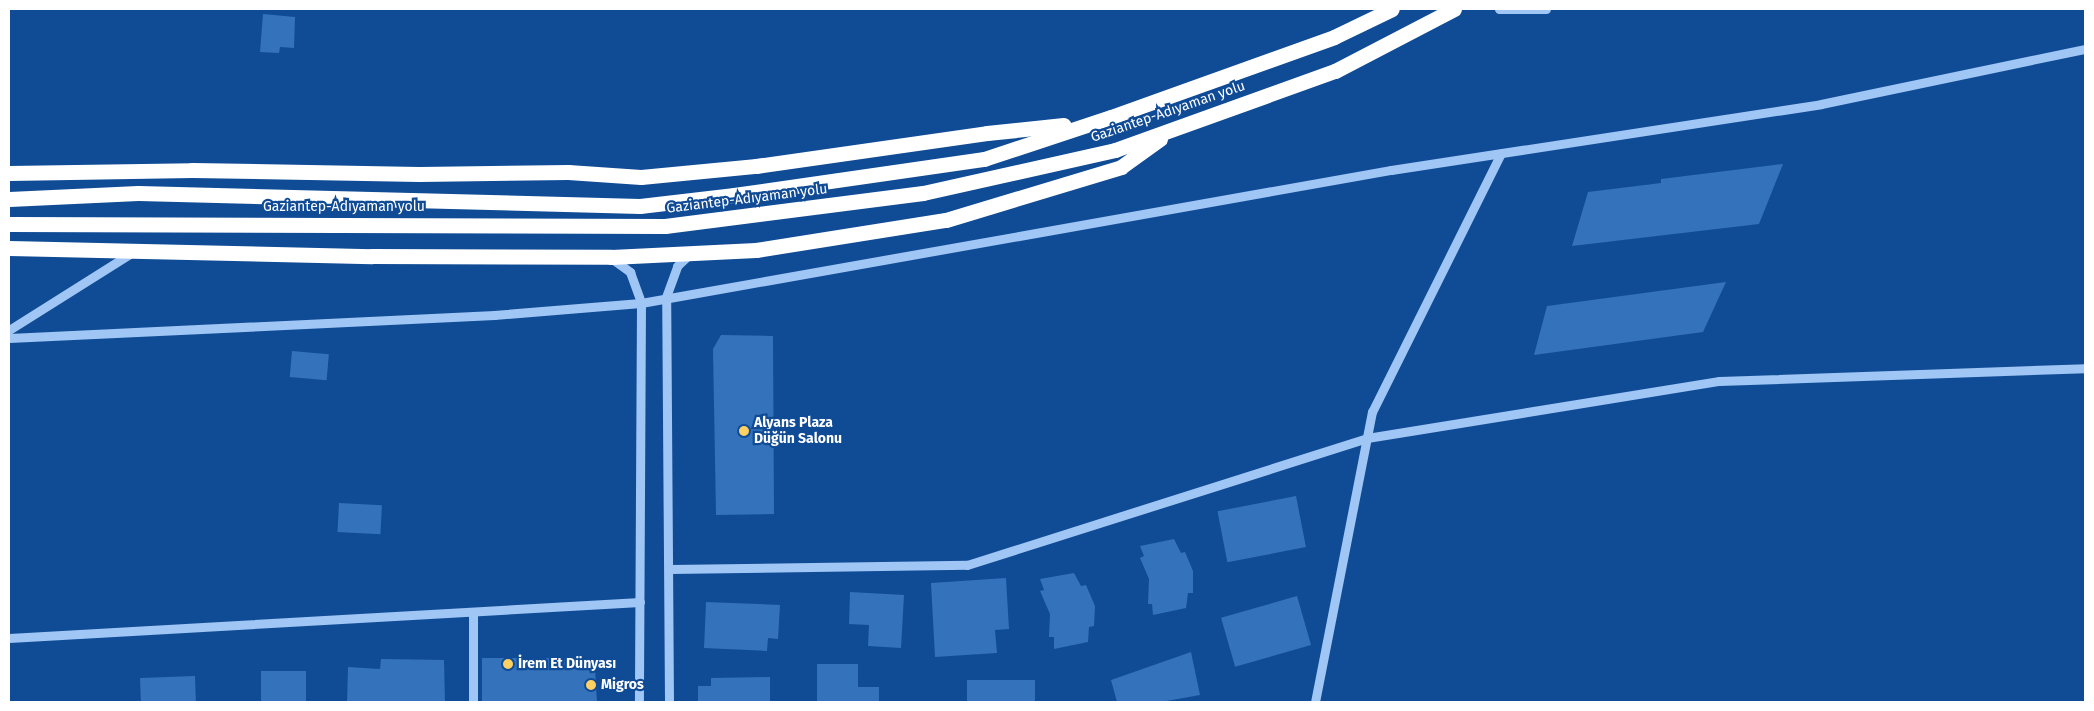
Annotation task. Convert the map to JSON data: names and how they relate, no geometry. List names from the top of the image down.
{
  "streets": {
    "highway": ["Gaziantep-Adıyaman yolu"]
  },
  "places": ["Alyans Plaza Düğün Salonu", "İrem Et Dünyası", "Migros"]
}
